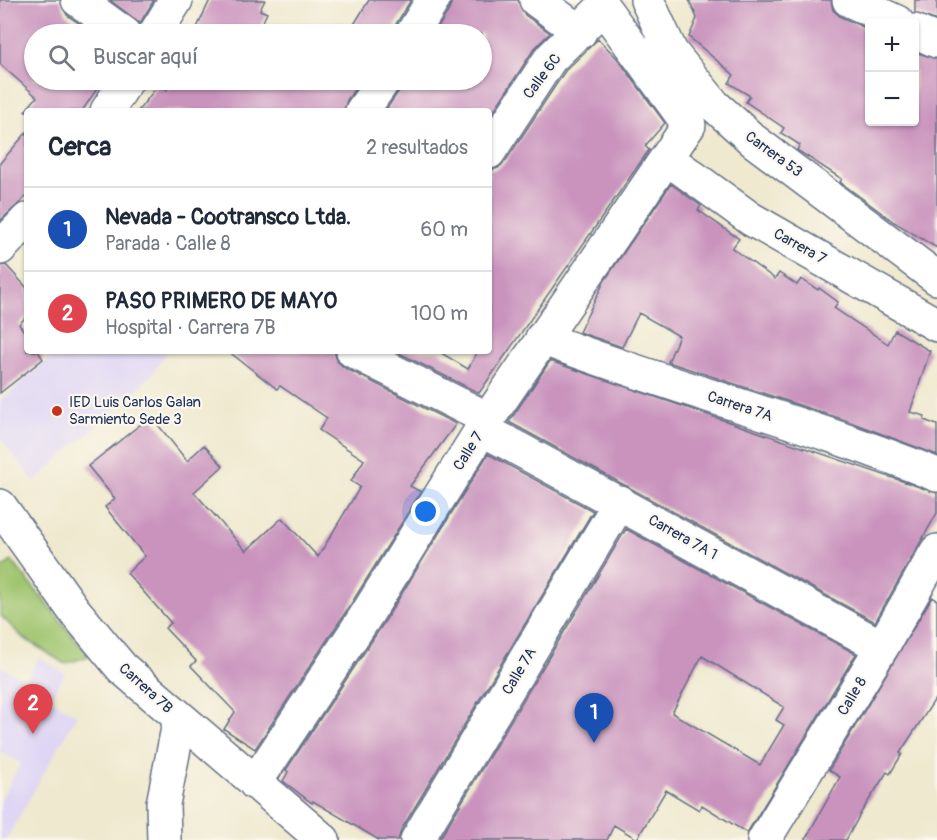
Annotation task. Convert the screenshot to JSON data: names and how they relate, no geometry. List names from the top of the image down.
{
  "streets": {
    "street": [
      "Calle 6C",
      "Carrera 53",
      "Carrera 7",
      "Carrera 7A",
      "Calle 7",
      "Carrera 7A 1",
      "Calle 7A",
      "Carrera 7B",
      "Calle 8"
    ]
  },
  "crossings": [
    ["Calle 6C", "Calle 7"],
    ["Carrera 7", "Calle 7"],
    ["Carrera 7A", "Calle 7"],
    ["Calle 7", "Carrera 7A 1"],
    ["Calle 7", "Carrera 7B"],
    ["Carrera 7A 1", "Calle 7A"],
    ["Carrera 7A 1", "Calle 8"]
  ],
  "places": ["IED Luis Carlos Galan Sarmiento Sede 3"],
  "page": {
    "map_buttons": ["+", "−"],
    "search": "Buscar aquí",
    "heading": ["Cerca", "2 resultados"],
    "list": [
      {
        "mark": "1",
        "name": "Nevada - Cootransco Ltda.",
        "note": "Parada · Calle 8",
        "value": "60 m"
      },
      {
        "mark": "2",
        "name": "PASO PRIMERO DE MAYO",
        "note": "Hospital · Carrera 7B",
        "value": "100 m"
      }
    ],
    "pins": ["2", "1"]
  }
}
